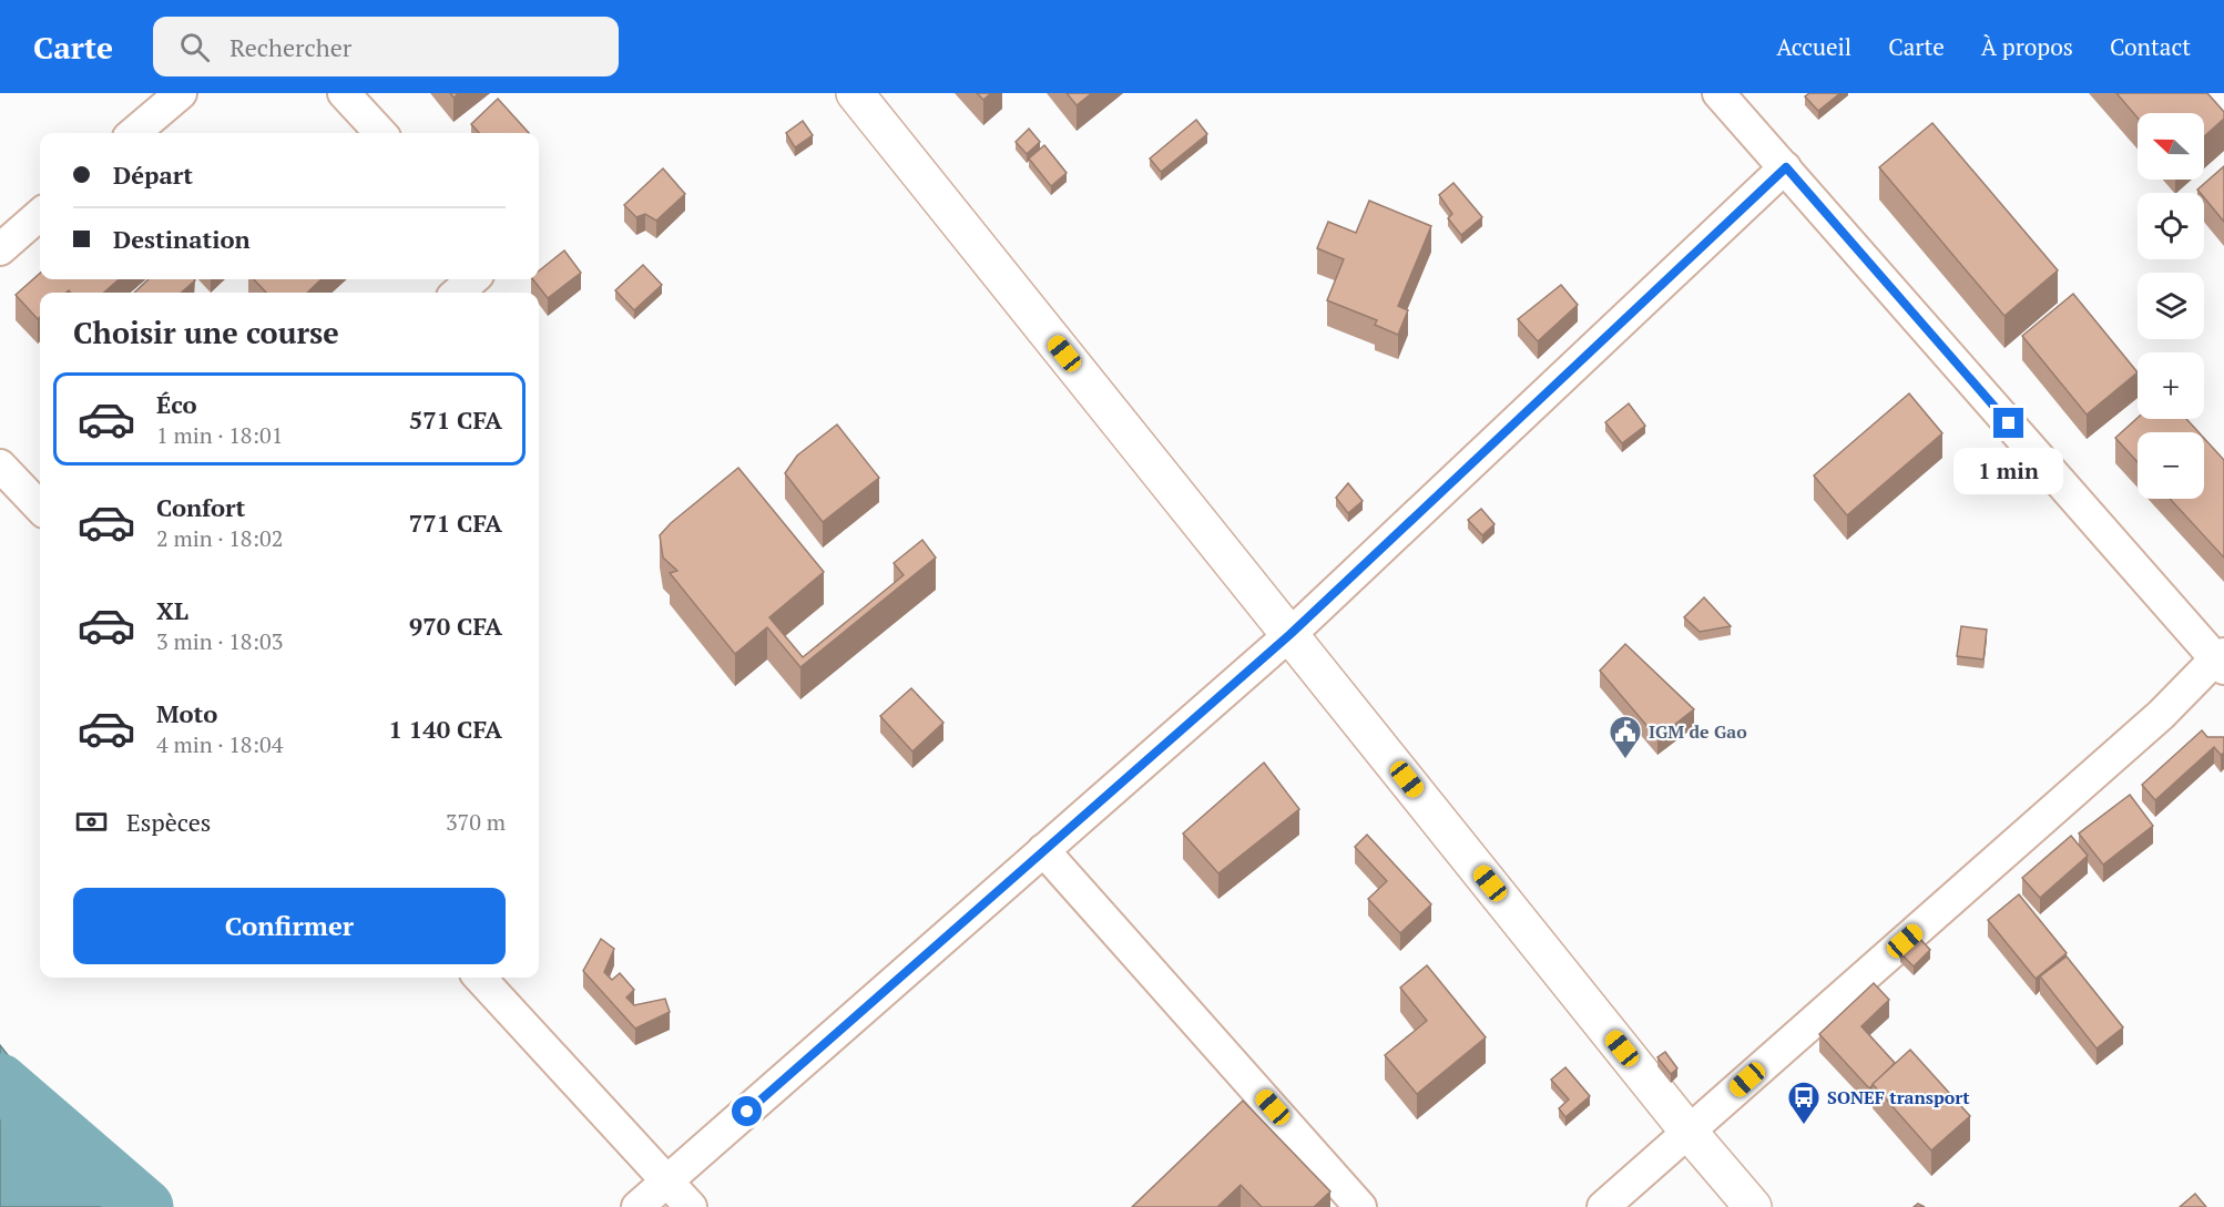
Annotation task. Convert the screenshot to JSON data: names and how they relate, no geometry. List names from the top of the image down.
{
  "places": {
    "public building": ["IGM de Gao"],
    "bus stop": ["SONEF transport"]
  },
  "north": "left",
  "page": {
    "header": "Carte",
    "search": "Rechercher",
    "nav": [
      "Accueil",
      "Carte",
      "À propos",
      "Contact"
    ],
    "map_buttons": ["+", "−"],
    "banner": ["Départ", "Destination"],
    "heading": "Choisir une course",
    "list": [
      {
        "name": "Éco",
        "note": "1 min · 18:01",
        "value": "571 CFA"
      },
      {
        "name": "Confort",
        "note": "2 min · 18:02",
        "value": "771 CFA"
      },
      {
        "name": "XL",
        "note": "3 min · 18:03",
        "value": "970 CFA"
      },
      {
        "name": "Moto",
        "note": "4 min · 18:04",
        "value": "1 140 CFA"
      }
    ],
    "bubble": "1 min",
    "pay": ["Espèces", "370 m"],
    "buttons": "Confirmer"
  }
}
